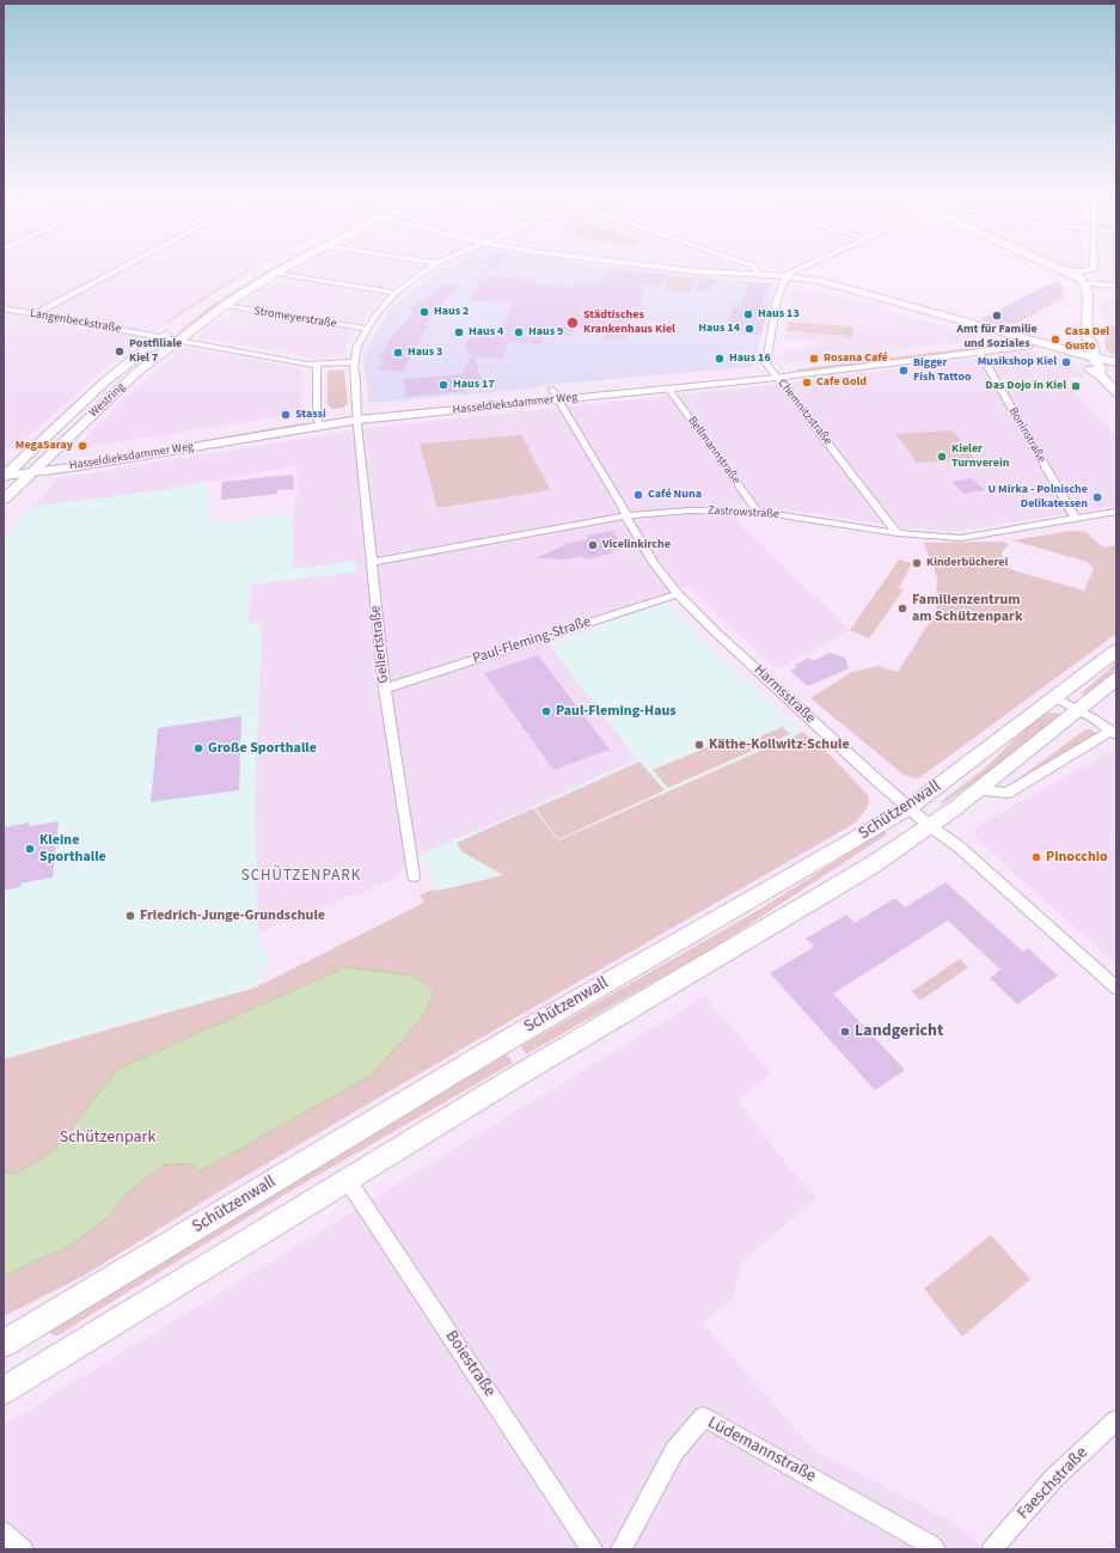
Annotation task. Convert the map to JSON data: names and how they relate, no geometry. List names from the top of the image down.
{
  "streets": {
    "main road": ["Westring", "Schützenwall"],
    "street": [
      "Stromeyerstraße",
      "Langenbeckstraße",
      "Hasseldieksdammer Weg",
      "Chemnitzstraße",
      "Boninstraße",
      "Bellmannstraße",
      "Zastrowstraße",
      "Paul-Fleming-Straße",
      "Gellertstraße",
      "Harmsstraße",
      "Boiestraße",
      "Lüdemannstraße",
      "Faeschstraße"
    ]
  },
  "crossings": [
    ["Stromeyerstraße", "Westring"],
    ["Langenbeckstraße", "Westring"],
    ["Langenbeckstraße", "Gellertstraße"],
    ["Westring", "Hasseldieksdammer Weg"],
    ["Hasseldieksdammer Weg", "Chemnitzstraße"],
    ["Hasseldieksdammer Weg", "Boninstraße"],
    ["Hasseldieksdammer Weg", "Bellmannstraße"],
    ["Hasseldieksdammer Weg", "Gellertstraße"],
    ["Hasseldieksdammer Weg", "Harmsstraße"],
    ["Chemnitzstraße", "Zastrowstraße"],
    ["Boninstraße", "Zastrowstraße"],
    ["Bellmannstraße", "Zastrowstraße"],
    ["Zastrowstraße", "Gellertstraße"],
    ["Zastrowstraße", "Harmsstraße"],
    ["Paul-Fleming-Straße", "Gellertstraße"],
    ["Paul-Fleming-Straße", "Harmsstraße"],
    ["Harmsstraße", "Schützenwall"],
    ["Schützenwall", "Boiestraße"]
  ],
  "districts": ["SCHÜTZENPARK"],
  "parks": ["Schützenpark"],
  "places": [
    "Haus 2",
    "Haus 13",
    "Amt für Familie und Soziales",
    "Städtisches Krankenhaus Kiel",
    "Haus 14",
    "Haus 4",
    "Haus 9",
    "Casa Del Gusto",
    "Postfiliale Kiel 7",
    "Haus 3",
    "Haus 16",
    "Rosana Café",
    "Musikshop Kiel",
    "Bigger Fish Tattoo",
    "Cafe Gold",
    "Haus 17",
    "Das Dojo in Kiel",
    "Stassi",
    "MegaSaray",
    "Kieler Turnverein",
    "Café Nuna",
    "U Mirka - Polnische Delikatessen",
    "Vicelinkirche",
    "Kinderbücherei",
    "Familienzentrum am Schützenpark",
    "Paul-Fleming-Haus",
    "Käthe-Kollwitz-Schule",
    "Große Sporthalle",
    "Kleine Sporthalle",
    "Pinocchio",
    "Friedrich-Junge-Grundschule",
    "Landgericht"
  ]
}
